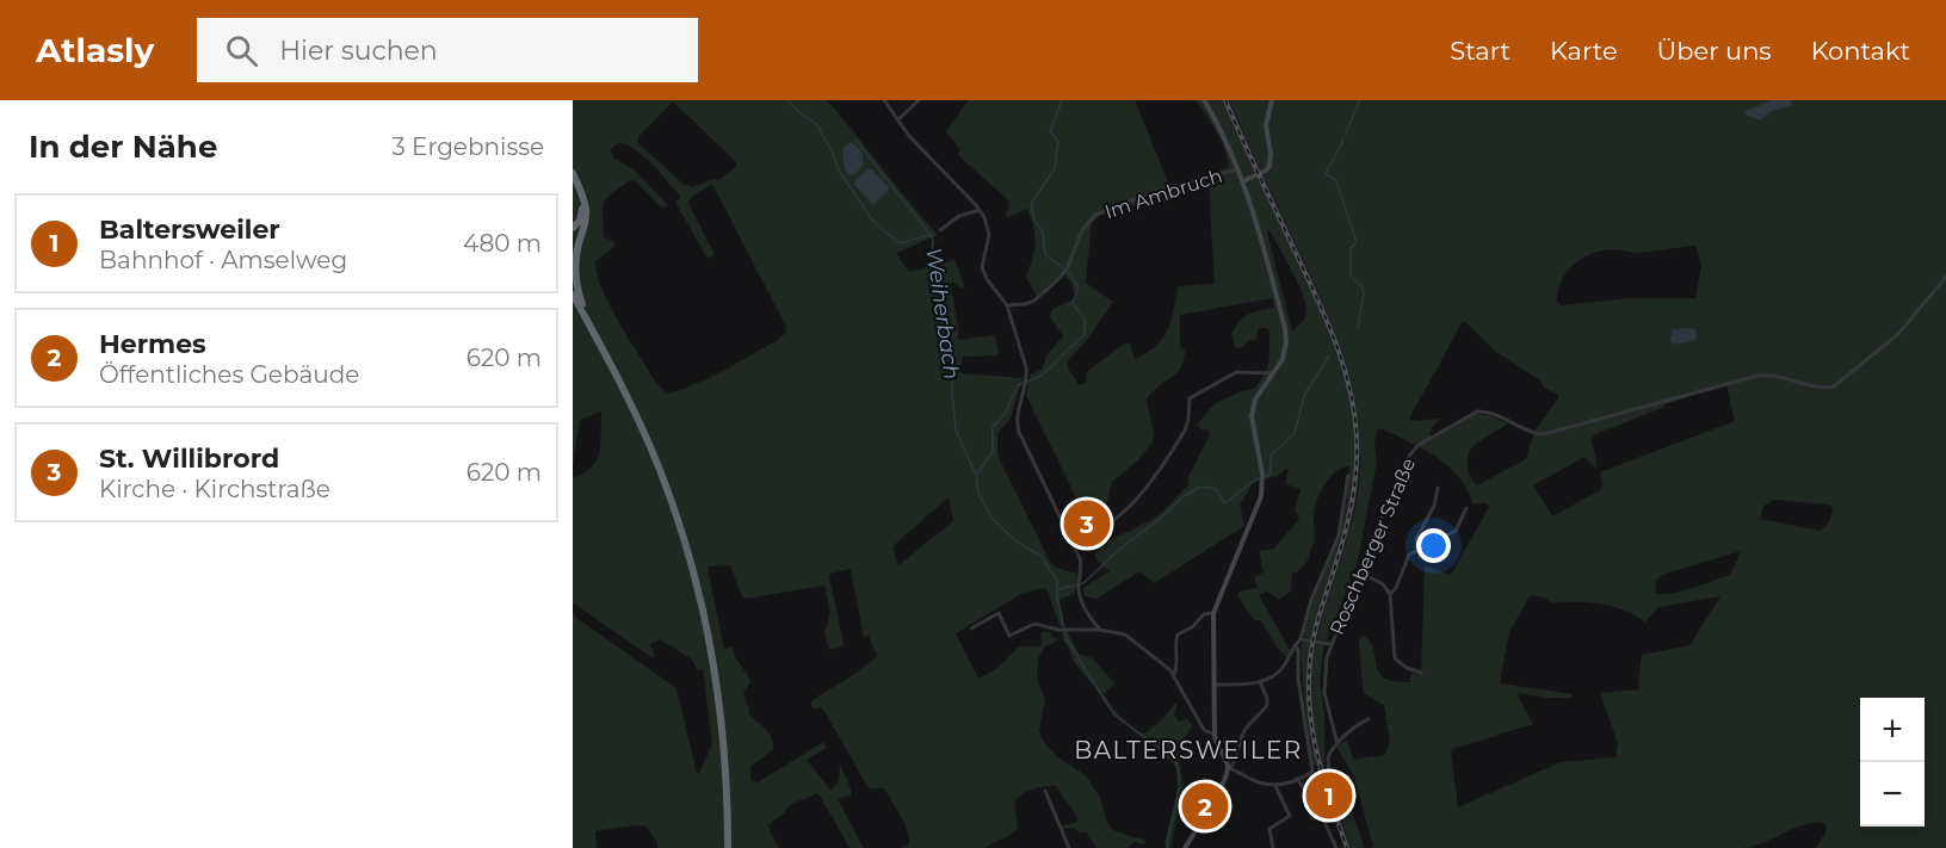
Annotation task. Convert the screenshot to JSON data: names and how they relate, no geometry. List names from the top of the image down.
{
  "streets": {
    "street": ["Im Ambruch", "Roschberger Straße"]
  },
  "districts": ["BALTERSWEILER"],
  "water": ["Weiherbach"],
  "page": {
    "header": "Atlasly",
    "search": "Hier suchen",
    "nav": [
      "Start",
      "Karte",
      "Über uns",
      "Kontakt"
    ],
    "heading": ["In der Nähe", "3 Ergebnisse"],
    "list": [
      {
        "mark": "1",
        "name": "Baltersweiler",
        "note": "Bahnhof · Amselweg",
        "value": "480 m"
      },
      {
        "mark": "2",
        "name": "Hermes",
        "note": "Öffentliches Gebäude",
        "value": "620 m"
      },
      {
        "mark": "3",
        "name": "St. Willibrord",
        "note": "Kirche · Kirchstraße",
        "value": "620 m"
      }
    ],
    "pins": ["3", "1", "2"],
    "map_buttons": ["+", "−"]
  }
}
